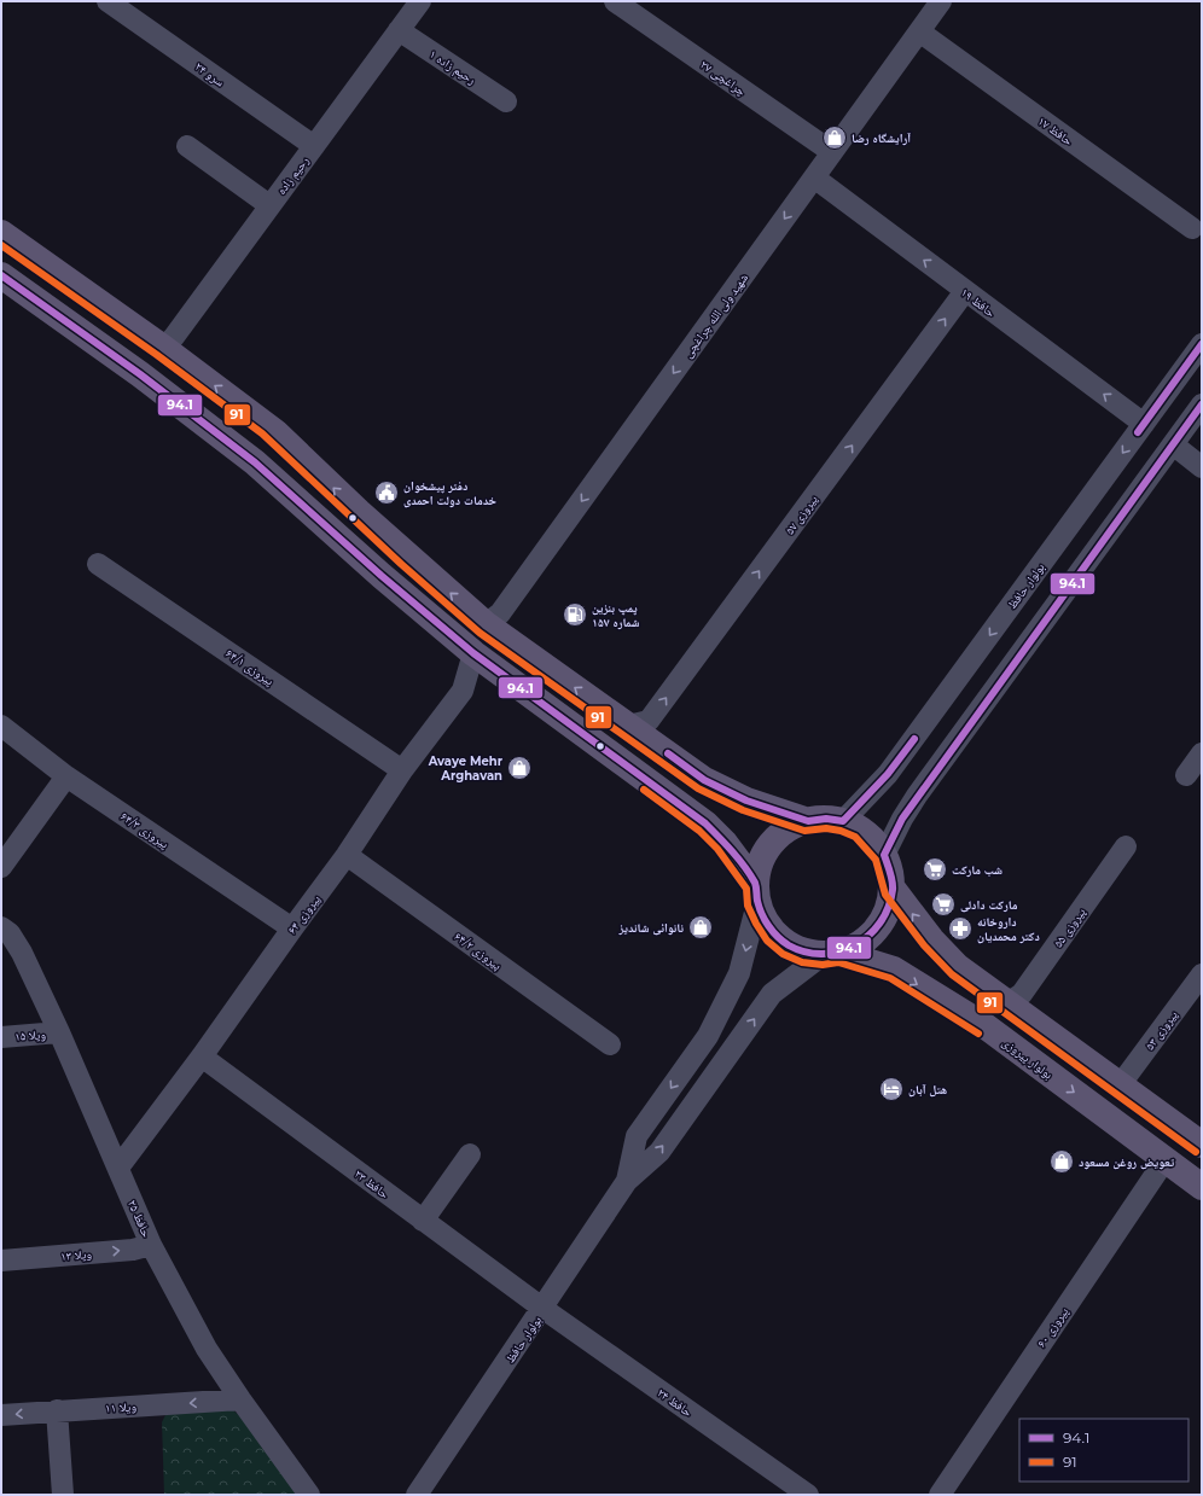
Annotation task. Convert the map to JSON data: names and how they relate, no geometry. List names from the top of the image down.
{
  "streets": {
    "main road": ["بولوار پیروزی"],
    "street": [
      "رحیم زاده ۱",
      "سرو ۲۴",
      "چراغچی ۲۷",
      "حافظ ۱۷",
      "رحیم زاده",
      "حافظ ۱۹",
      "شهید ولی الله چراغچی",
      "پیروزی ۵۷",
      "بولوار حافظ",
      "پیروزی ۶۴/۱",
      "پیروزی ۶۴/۳",
      "پیروزی ۶۴",
      "پیروزی ۵۵",
      "پیروزی ۶۴/۲",
      "پیروزی ۵۳",
      "ویلا ۱۵",
      "حافظ ۲۳",
      "حافظ ۲۵",
      "ویلا ۱۳",
      "پیروزی ۶۰",
      "حافظ ۲۴",
      "ویلا ۱۱"
    ]
  },
  "crossings": [
    ["رحیم زاده ۱", "رحیم زاده"],
    ["سرو ۲۴", "رحیم زاده"],
    ["چراغچی ۲۷", "شهید ولی الله چراغچی"],
    ["حافظ ۱۷", "شهید ولی الله چراغچی"],
    ["حافظ ۱۹", "شهید ولی الله چراغچی"],
    ["حافظ ۱۹", "پیروزی ۵۷"],
    ["حافظ ۱۹", "بولوار حافظ"],
    ["بولوار حافظ", "بولوار پیروزی"],
    ["بولوار حافظ", "حافظ ۲۳"],
    ["بولوار حافظ", "حافظ ۲۴"],
    ["پیروزی ۶۴/۱", "پیروزی ۶۴"],
    ["پیروزی ۶۴/۳", "پیروزی ۶۴"],
    ["پیروزی ۶۴", "پیروزی ۶۴/۲"],
    ["پیروزی ۶۴", "حافظ ۲۳"],
    ["پیروزی ۶۴", "حافظ ۲۵"],
    ["ویلا ۱۵", "حافظ ۲۵"],
    ["بولوار پیروزی", "پیروزی ۶۰"],
    ["حافظ ۲۳", "حافظ ۲۴"],
    ["حافظ ۲۵", "ویلا ۱۳"],
    ["حافظ ۲۵", "ویلا ۱۱"]
  ],
  "one_way": [
    "حافظ ۱۹",
    "شهید ولی الله چراغچی",
    "پیروزی ۵۷",
    "ویلا ۱۳",
    "ویلا ۱۱"
  ],
  "places": {
    "shop": [
      "آرایشگاه رضا",
      "Avaye Mehr Arghavan",
      "نانوائی شاندیز",
      "تعویض روغن مسعود"
    ],
    "public building": ["دفتر پیشخوان خدمات دولت احمدی"],
    "fuel station": ["پمپ بنزین شماره ۱۵۷"],
    "supermarket": ["شب مارکت", "مارکت دادلی"],
    "pharmacy": ["داروخانه دکتر محمدیان"],
    "hotel": ["هتل آبان"]
  },
  "lines": ["transit line 91", "transit line 94.1"],
  "legend": ["94.1", "91"]
}
